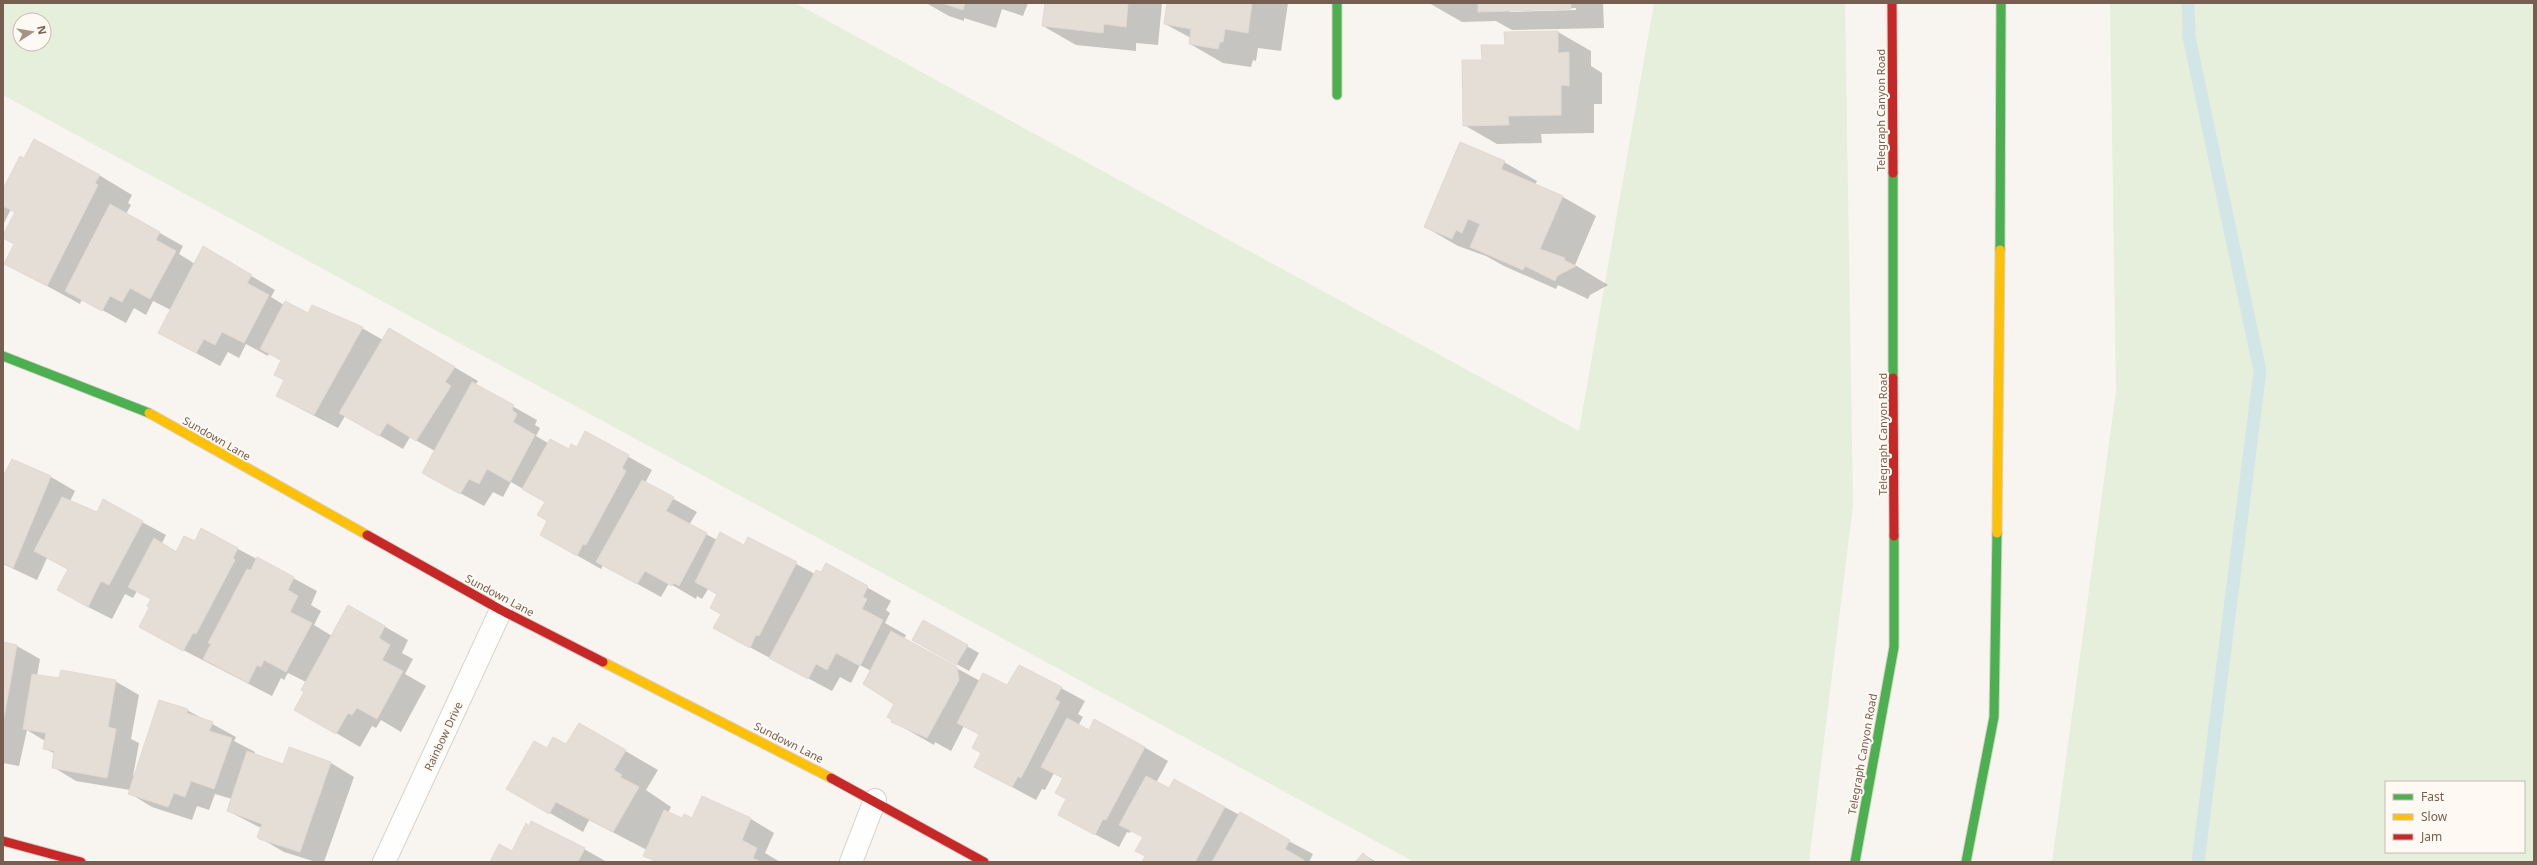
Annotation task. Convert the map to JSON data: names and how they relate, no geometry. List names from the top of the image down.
{
  "streets": {
    "main road": ["Telegraph Canyon Road", "Sundown Lane"],
    "street": ["Rainbow Drive"]
  },
  "crossings": [
    ["Sundown Lane", "Rainbow Drive"]
  ],
  "legend": ["Fast", "Slow", "Jam"],
  "north": "right"
}
